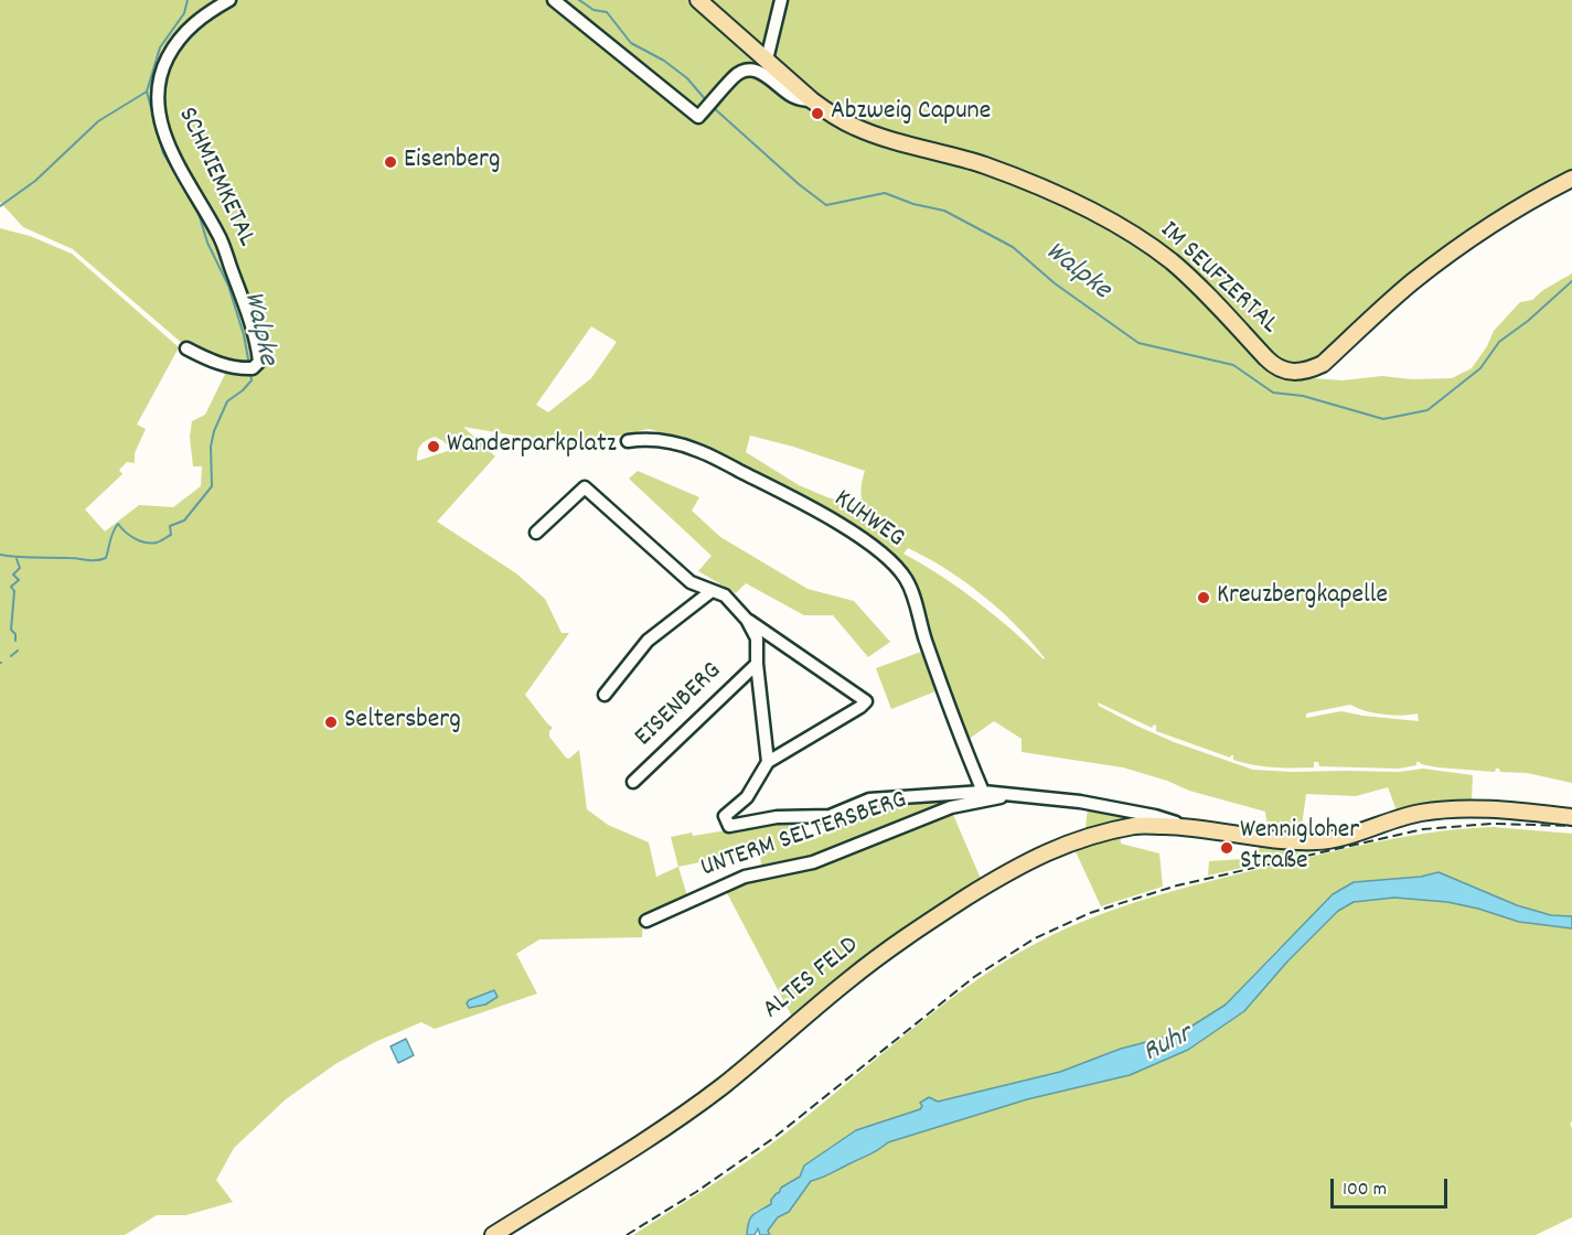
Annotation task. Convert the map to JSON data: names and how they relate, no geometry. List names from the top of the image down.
{
  "streets": {
    "main road": ["IM SEUFZERTAL", "ALTES FELD"],
    "street": [
      "SCHMIEMKETAL",
      "KUHWEG",
      "EISENBERG",
      "UNTERM SELTERSBERG"
    ]
  },
  "water": ["Walpke", "Ruhr"],
  "places": [
    "Abzweig Capune",
    "Eisenberg",
    "Wanderparkplatz",
    "Kreuzbergkapelle",
    "Seltersberg",
    "Wennigloher Straße"
  ],
  "scale_bar": "100 m"
}
